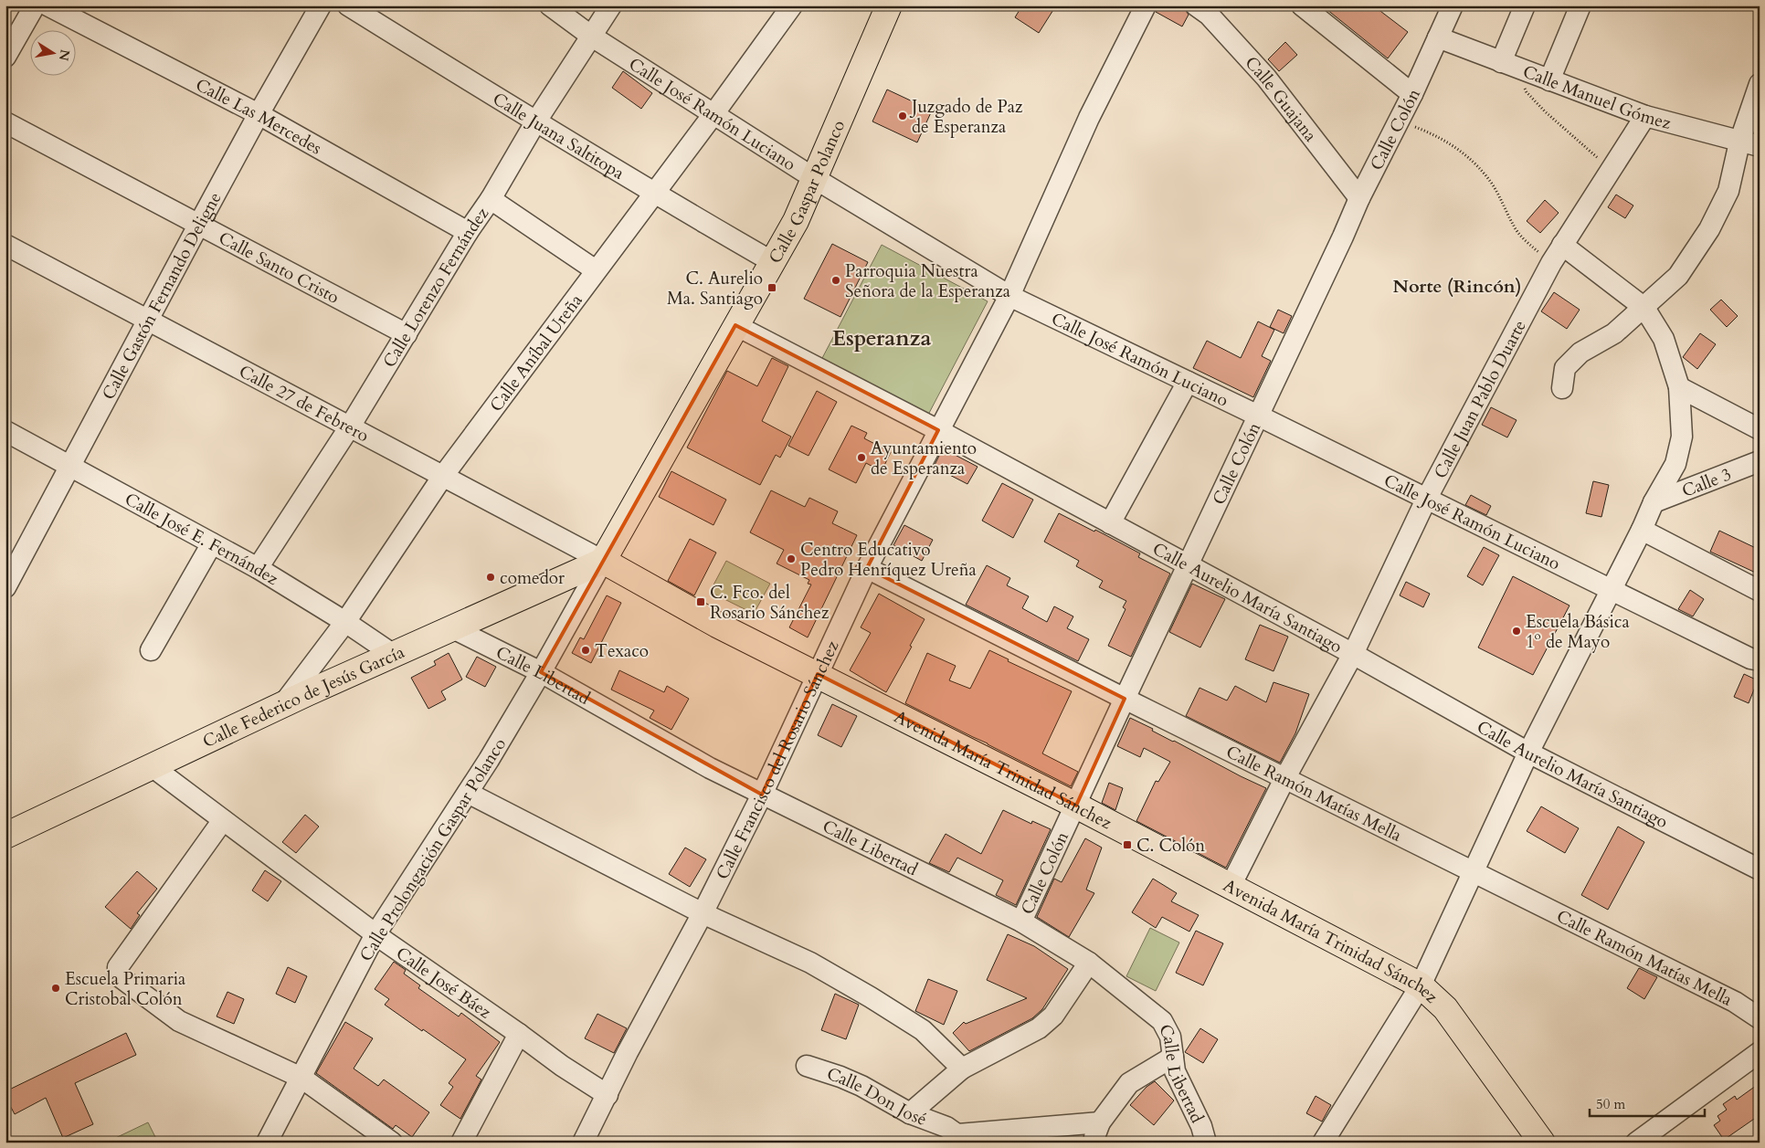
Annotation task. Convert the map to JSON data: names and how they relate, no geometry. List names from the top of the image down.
{
  "streets": {
    "main road": ["Calle Gaspar Polanco", "Calle Federico de Jesús García", "Avenida María Trinidad Sánchez"],
    "street": [
      "Calle Manuel Gómez",
      "Calle Guajana",
      "Calle José Ramón Luciano",
      "Calle Las Mercedes",
      "Calle Colón",
      "Calle Juana Saltitopa",
      "Calle Santo Cristo",
      "Calle Lorenzo Fernández",
      "Calle Gastón Fernando Deligne",
      "Calle Aníbal Ureña",
      "Calle Juan Pablo Duarte",
      "Calle 27 de Febrero",
      "Calle 3",
      "Calle José E. Fernández",
      "Calle Aurelio María Santiago",
      "Calle Libertad",
      "Calle Francisco del Rosario Sánchez",
      "Calle Ramón Matías Mella",
      "Calle Prolongación Gaspar Polanco",
      "Calle José Báez",
      "Calle Don José"
    ]
  },
  "crossings": [
    ["Calle Manuel Gómez", "Calle Colón"],
    ["Calle Manuel Gómez", "Calle Juan Pablo Duarte"],
    ["Calle Guajana", "Calle Colón"],
    ["Calle José Ramón Luciano", "Calle Colón"],
    ["Calle José Ramón Luciano", "Calle Gaspar Polanco"],
    ["Calle José Ramón Luciano", "Calle Lorenzo Fernández"],
    ["Calle José Ramón Luciano", "Calle Aníbal Ureña"],
    ["Calle José Ramón Luciano", "Calle Juan Pablo Duarte"],
    ["Calle José Ramón Luciano", "Calle Francisco del Rosario Sánchez"],
    ["Calle Las Mercedes", "Calle Lorenzo Fernández"],
    ["Calle Las Mercedes", "Calle Gastón Fernando Deligne"],
    ["Calle Colón", "Calle Aurelio María Santiago"],
    ["Calle Colón", "Calle Libertad"],
    ["Calle Colón", "Avenida María Trinidad Sánchez"],
    ["Calle Colón", "Calle Ramón Matías Mella"],
    ["Calle Juana Saltitopa", "Calle Gaspar Polanco"],
    ["Calle Juana Saltitopa", "Calle Lorenzo Fernández"],
    ["Calle Juana Saltitopa", "Calle Aníbal Ureña"],
    ["Calle Gaspar Polanco", "Calle 27 de Febrero"],
    ["Calle Gaspar Polanco", "Calle Aurelio María Santiago"],
    ["Calle Gaspar Polanco", "Calle Federico de Jesús García"],
    ["Calle Gaspar Polanco", "Avenida María Trinidad Sánchez"],
    ["Calle Gaspar Polanco", "Calle Prolongación Gaspar Polanco"],
    ["Calle Santo Cristo", "Calle Lorenzo Fernández"],
    ["Calle Santo Cristo", "Calle Gastón Fernando Deligne"],
    ["Calle Lorenzo Fernández", "Calle 27 de Febrero"],
    ["Calle Lorenzo Fernández", "Calle José E. Fernández"],
    ["Calle Gastón Fernando Deligne", "Calle 27 de Febrero"],
    ["Calle Gastón Fernando Deligne", "Calle José E. Fernández"],
    ["Calle Aníbal Ureña", "Calle 27 de Febrero"],
    ["Calle Aníbal Ureña", "Calle José E. Fernández"],
    ["Calle Aníbal Ureña", "Calle Federico de Jesús García"],
    ["Calle Juan Pablo Duarte", "Calle Aurelio María Santiago"],
    ["Calle Juan Pablo Duarte", "Avenida María Trinidad Sánchez"],
    ["Calle Juan Pablo Duarte", "Calle Ramón Matías Mella"],
    ["Calle 27 de Febrero", "Calle Federico de Jesús García"],
    ["Calle 27 de Febrero", "Avenida María Trinidad Sánchez"],
    ["Calle 27 de Febrero", "Calle Prolongación Gaspar Polanco"],
    ["Calle José E. Fernández", "Calle Federico de Jesús García"],
    ["Calle Aurelio María Santiago", "Calle Francisco del Rosario Sánchez"],
    ["Calle Libertad", "Calle Federico de Jesús García"],
    ["Calle Libertad", "Calle Francisco del Rosario Sánchez"],
    ["Calle Libertad", "Calle Prolongación Gaspar Polanco"],
    ["Calle Federico de Jesús García", "Avenida María Trinidad Sánchez"],
    ["Calle Federico de Jesús García", "Calle Prolongación Gaspar Polanco"],
    ["Calle Federico de Jesús García", "Calle José Báez"],
    ["Calle Francisco del Rosario Sánchez", "Avenida María Trinidad Sánchez"],
    ["Calle Francisco del Rosario Sánchez", "Calle Ramón Matías Mella"],
    ["Calle Francisco del Rosario Sánchez", "Calle José Báez"],
    ["Avenida María Trinidad Sánchez", "Calle Prolongación Gaspar Polanco"],
    ["Calle Prolongación Gaspar Polanco", "Calle José Báez"]
  ],
  "districts": ["Norte (Rincón)", "Esperanza"],
  "places": {
    "other": [
      "Juzgado de Paz de Esperanza",
      "Parroquia Nuestra Señora de la Esperanza",
      "Ayuntamiento de Esperanza",
      "Centro Educativo Pedro Henríquez Ureña",
      "comedor",
      "Escuela Básica 1º de Mayo",
      "Texaco",
      "Escuela Primaria Cristobal Colón"
    ],
    "transit": ["C. Aurelio Ma. Santiago", "C. Fco. del Rosario Sánchez", "C. Colón"]
  },
  "scale_bar": "50 m",
  "north": "right"
}
